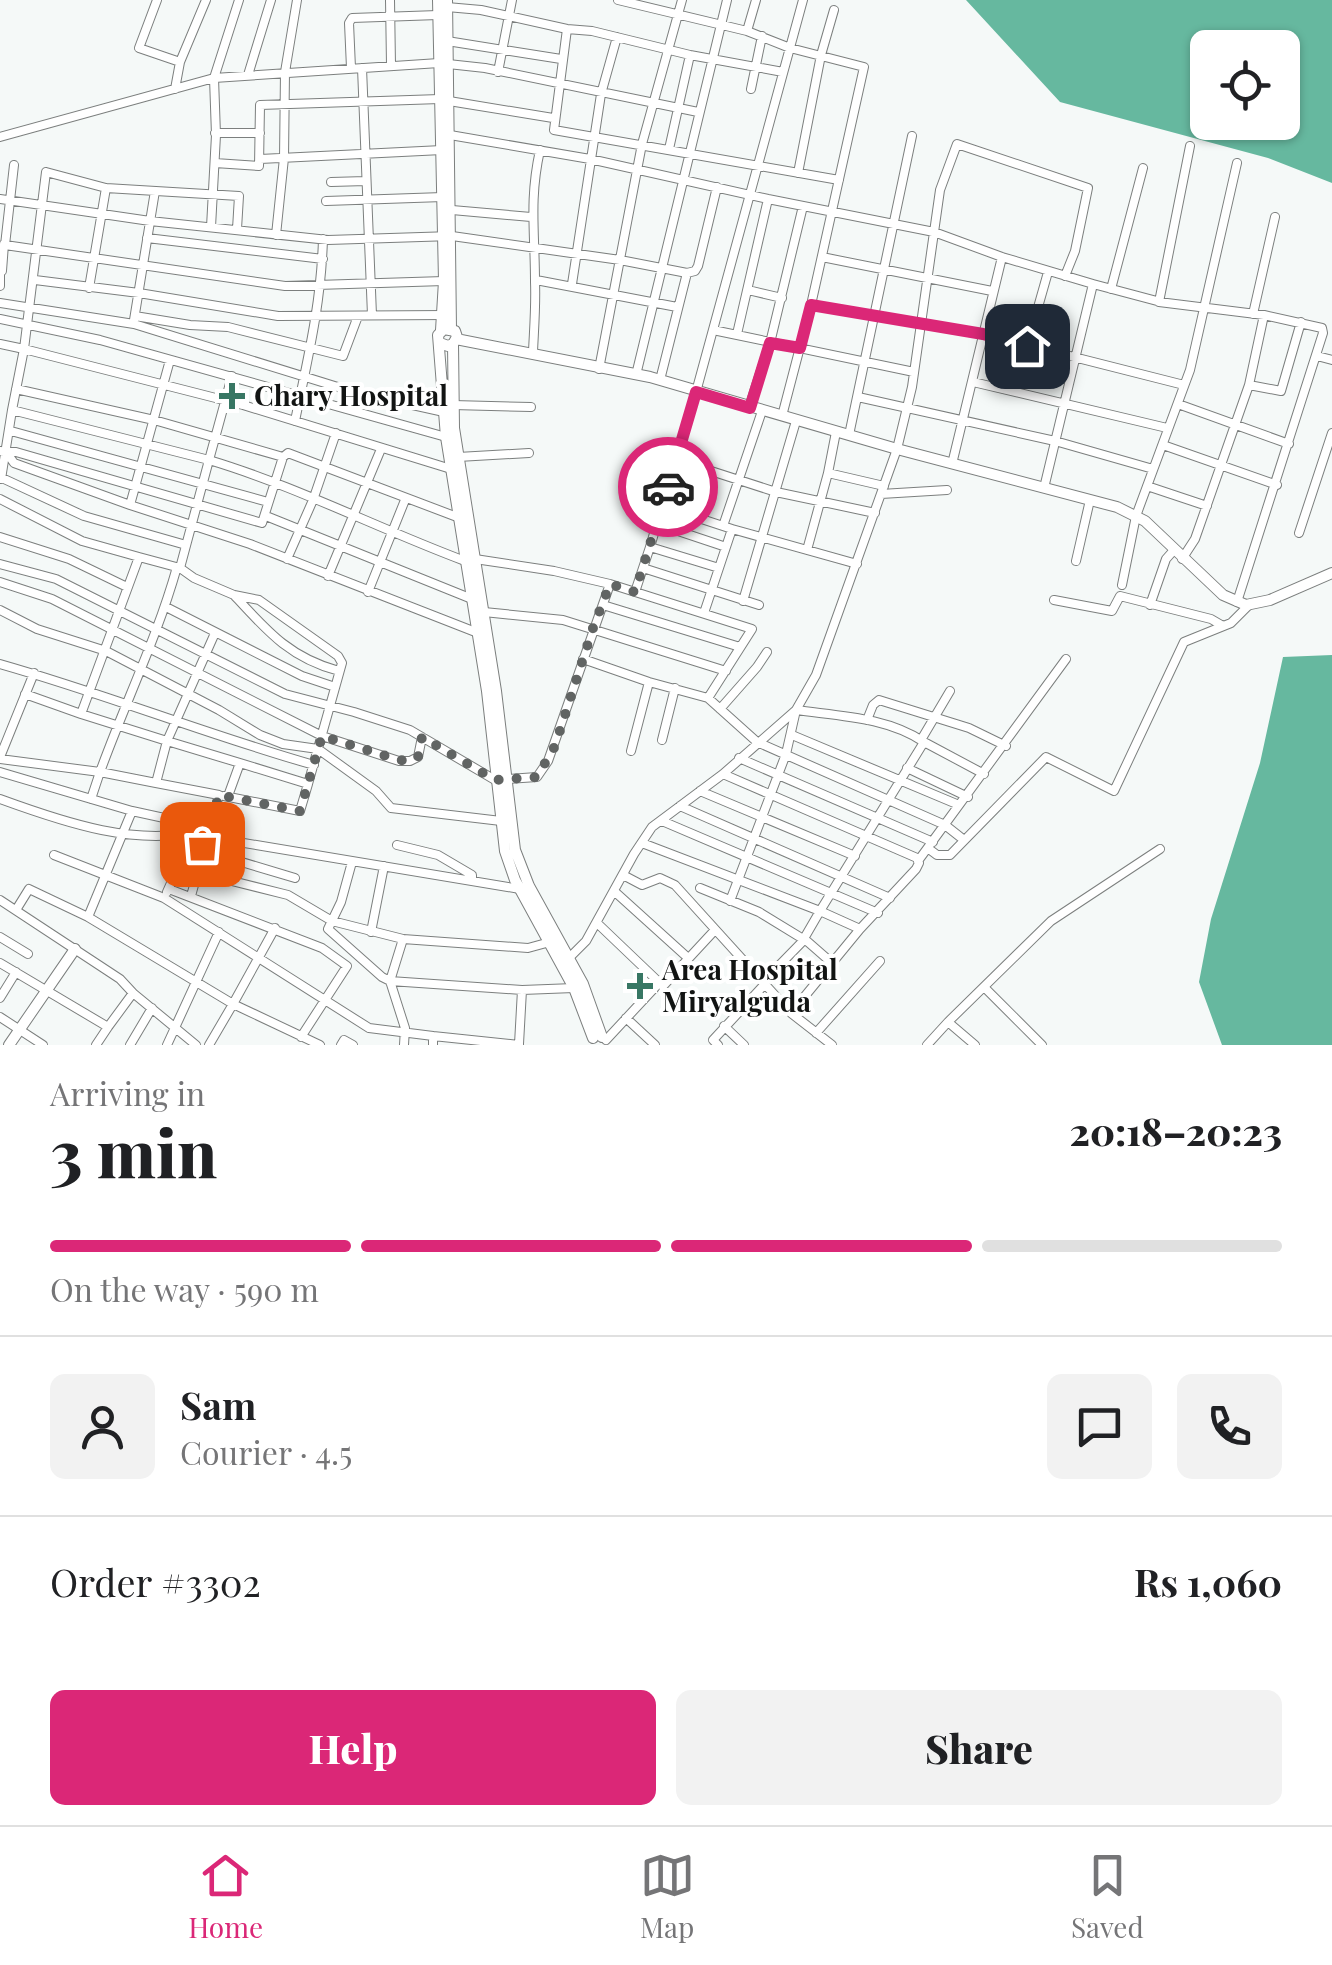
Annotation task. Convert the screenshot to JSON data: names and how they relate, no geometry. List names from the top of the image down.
{
  "places": {
    "health": ["Chary Hospital", "Area Hospital Miryalguda"]
  },
  "page": {
    "heading": ["3 min", "Arriving in", "20:18–20:23"],
    "panel": [
      "Sam",
      "Courier · 4.5",
      "Order #3302",
      "Rs 1,060"
    ],
    "bar": "On the way · 590 m",
    "buttons": ["Help", "Share"],
    "tabs": ["Home", "Map", "Saved"]
  }
}
